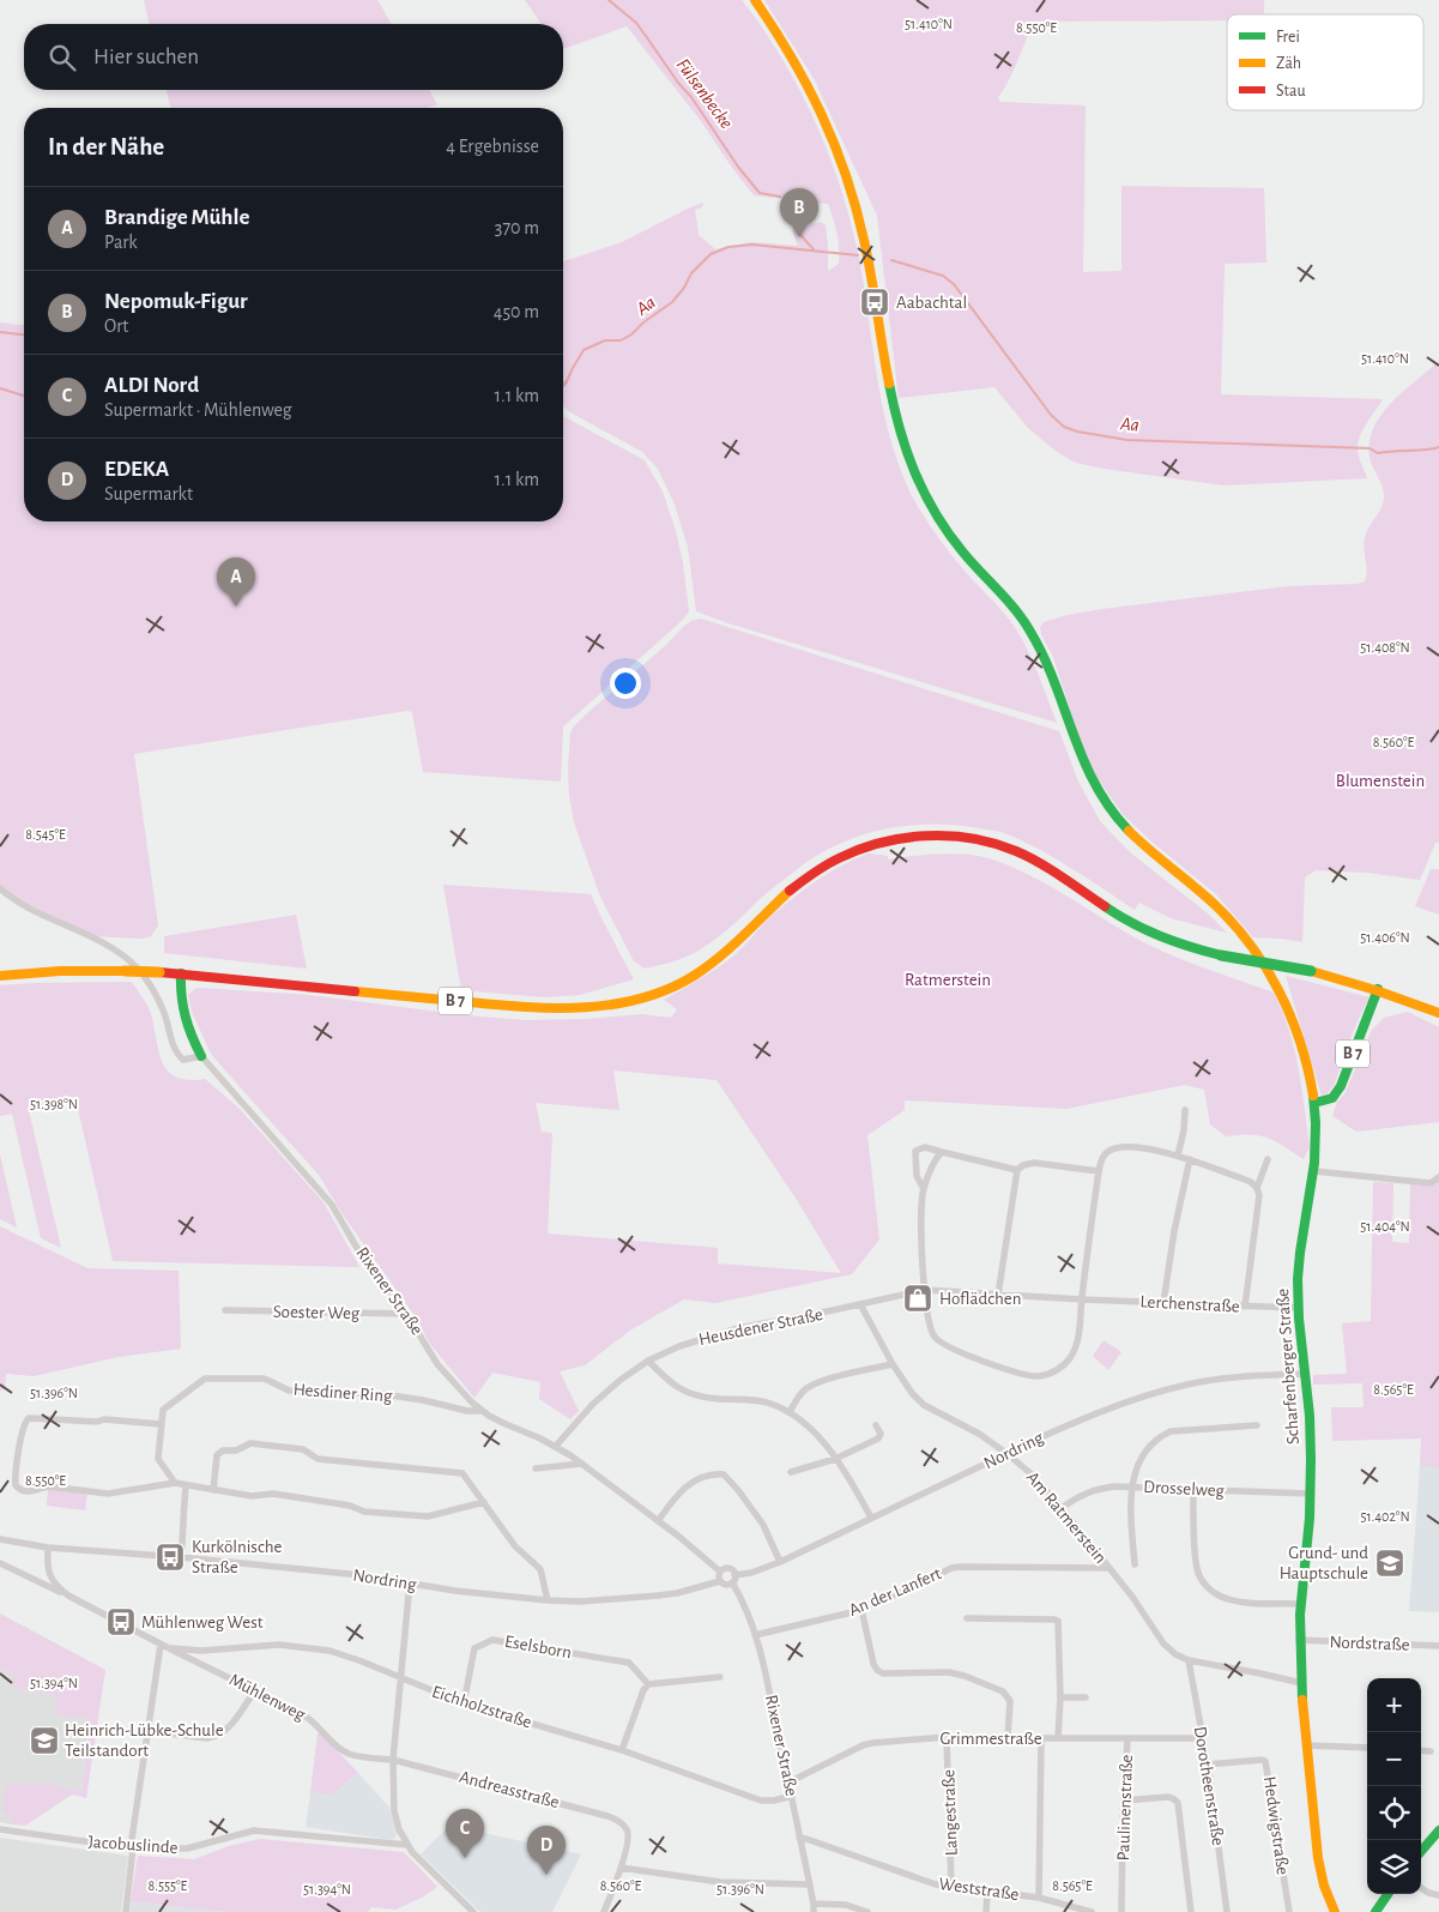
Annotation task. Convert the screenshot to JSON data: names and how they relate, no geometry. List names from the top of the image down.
{
  "streets": {
    "street": [
      "B 7",
      "Rixener Straße",
      "Lerchenstraße",
      "Soester Weg",
      "Heusdener Straße",
      "Scharfenberger Straße",
      "Hesdiner Ring",
      "Nordring",
      "Drosselweg",
      "Am Ratmerstein",
      "An der Lanfert",
      "Nordstraße",
      "Eselsborn",
      "Mühlenweg",
      "Eichholzstraße",
      "Grimmestraße",
      "Dorotheenstraße",
      "Andreasstraße",
      "Paulinenstraße",
      "Langestraße",
      "Hedwigstraße",
      "Jacobuslinde",
      "Weststraße"
    ]
  },
  "crossings": [
    ["B 7", "Scharfenberger Straße"],
    ["Rixener Straße", "Soester Weg"],
    ["Rixener Straße", "Heusdener Straße"],
    ["Rixener Straße", "Hesdiner Ring"],
    ["Rixener Straße", "Nordring"],
    ["Rixener Straße", "An der Lanfert"],
    ["Rixener Straße", "Eichholzstraße"],
    ["Rixener Straße", "Grimmestraße"],
    ["Rixener Straße", "Weststraße"],
    ["Lerchenstraße", "Heusdener Straße"],
    ["Lerchenstraße", "Scharfenberger Straße"],
    ["Lerchenstraße", "Am Ratmerstein"],
    ["Heusdener Straße", "Am Ratmerstein"],
    ["Scharfenberger Straße", "Nordring"],
    ["Scharfenberger Straße", "Drosselweg"],
    ["Scharfenberger Straße", "Am Ratmerstein"],
    ["Scharfenberger Straße", "Nordstraße"],
    ["Nordring", "Am Ratmerstein"],
    ["Nordring", "Mühlenweg"],
    ["Drosselweg", "Am Ratmerstein"],
    ["Am Ratmerstein", "An der Lanfert"],
    ["Am Ratmerstein", "Dorotheenstraße"],
    ["Eselsborn", "Eichholzstraße"],
    ["Mühlenweg", "Eichholzstraße"],
    ["Mühlenweg", "Andreasstraße"],
    ["Grimmestraße", "Dorotheenstraße"],
    ["Grimmestraße", "Paulinenstraße"],
    ["Grimmestraße", "Langestraße"],
    ["Dorotheenstraße", "Hedwigstraße"],
    ["Langestraße", "Weststraße"]
  ],
  "water": ["Fülsenbecke", "Aa"],
  "parks": ["Blumenstein", "Ratmerstein"],
  "places": {
    "bus stop": ["Aabachtal", "Kurkölnische Straße", "Mühlenweg West"],
    "shop": ["Hoflädchen"],
    "school or university": ["Grund- und Hauptschule", "Heinrich-Lübke-Schule Teilstandort"]
  },
  "legend": ["Frei", "Zäh", "Stau"],
  "page": {
    "search": "Hier suchen",
    "heading": ["In der Nähe", "4 Ergebnisse"],
    "list": [
      {
        "mark": "A",
        "name": "Brandige Mühle",
        "note": "Park",
        "value": "370 m"
      },
      {
        "mark": "B",
        "name": "Nepomuk-Figur",
        "note": "Ort",
        "value": "450 m"
      },
      {
        "mark": "C",
        "name": "ALDI Nord",
        "note": "Supermarkt · Mühlenweg",
        "value": "1.1 km"
      },
      {
        "mark": "D",
        "name": "EDEKA",
        "note": "Supermarkt",
        "value": "1.1 km"
      }
    ],
    "pins": [
      "B",
      "A",
      "C",
      "D"
    ],
    "map_buttons": ["+", "−"]
  },
  "coordinates": [
    "51.410°N",
    "8.550°E",
    "51.408°N",
    "8.560°E",
    "8.545°E",
    "51.406°N",
    "51.398°N",
    "51.404°N",
    "8.565°E",
    "51.396°N",
    "51.402°N",
    "51.394°N",
    "8.555°E"
  ]
}
